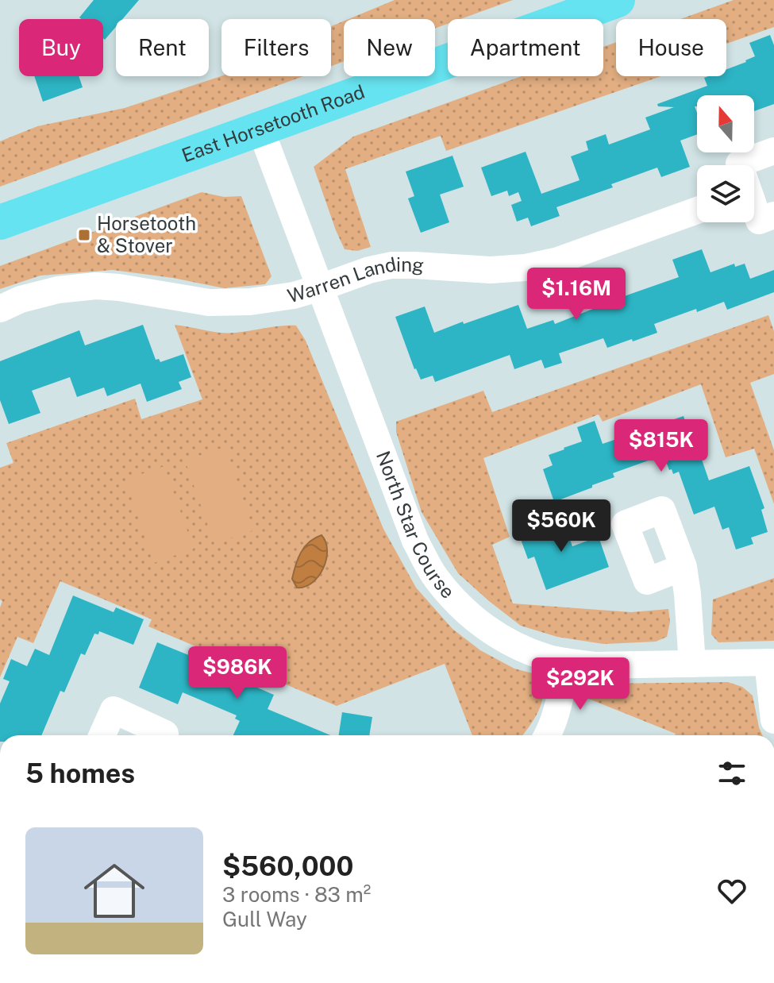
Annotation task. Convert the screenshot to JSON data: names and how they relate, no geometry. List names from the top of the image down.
{
  "streets": {
    "main road": ["East Horsetooth Road"],
    "street": ["Warren Landing", "North Star Course"]
  },
  "crossings": [
    ["East Horsetooth Road", "North Star Course"],
    ["Warren Landing", "North Star Course"]
  ],
  "places": {
    "transit": ["Horsetooth & Stover"]
  },
  "north": "top",
  "page": {
    "chip": [
      "Buy",
      "Rent",
      "Filters",
      "New",
      "Apartment",
      "House"
    ],
    "price": [
      "$1.16M",
      "$815K",
      "$560K",
      "$986K",
      "$292K"
    ],
    "heading": "5 homes",
    "list": [
      {
        "name": "$560,000",
        "note": "3 rooms · 83 m² · Gull Way"
      }
    ]
  }
}
